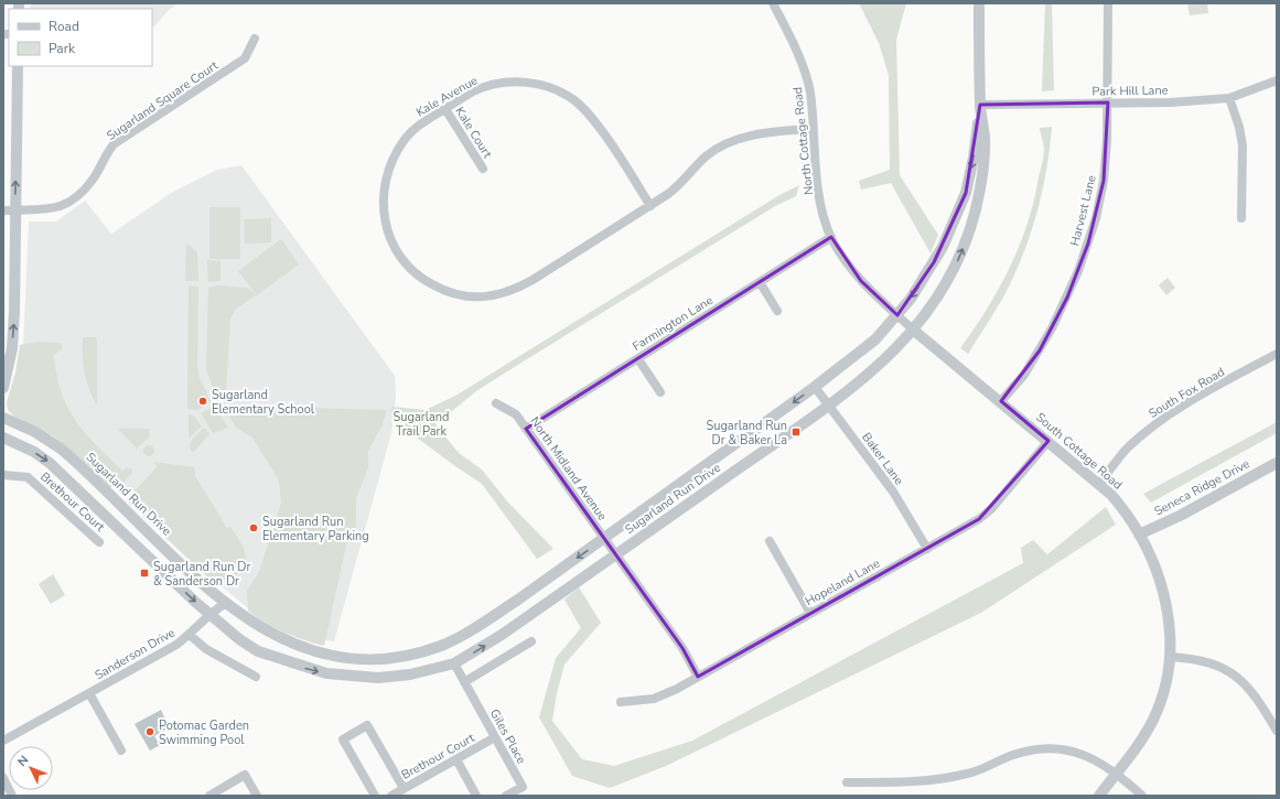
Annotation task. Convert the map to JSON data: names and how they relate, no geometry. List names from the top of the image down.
{
  "streets": {
    "street": [
      "Park Hill Lane",
      "Kale Avenue",
      "Sugarland Square Court",
      "Kale Court",
      "North Cottage Road",
      "Harvest Lane",
      "Farmington Lane",
      "South Fox Road",
      "South Cottage Road",
      "Baker Lane",
      "North Midland Avenue",
      "Seneca Ridge Drive",
      "Sugarland Run Drive",
      "Brethour Court",
      "Hopeland Lane",
      "Sanderson Drive",
      "Giles Place"
    ]
  },
  "crossings": [
    ["Park Hill Lane", "Harvest Lane"],
    ["Park Hill Lane", "Sugarland Run Drive"],
    ["Kale Avenue", "Kale Court"],
    ["Kale Avenue", "North Cottage Road"],
    ["North Cottage Road", "Farmington Lane"],
    ["North Cottage Road", "South Cottage Road"],
    ["North Cottage Road", "Sugarland Run Drive"],
    ["Harvest Lane", "South Cottage Road"],
    ["Farmington Lane", "North Midland Avenue"],
    ["South Fox Road", "South Cottage Road"],
    ["South Cottage Road", "Seneca Ridge Drive"],
    ["South Cottage Road", "Sugarland Run Drive"],
    ["South Cottage Road", "Hopeland Lane"],
    ["Baker Lane", "Sugarland Run Drive"],
    ["Baker Lane", "Hopeland Lane"],
    ["North Midland Avenue", "Sugarland Run Drive"],
    ["North Midland Avenue", "Hopeland Lane"],
    ["Sugarland Run Drive", "Sanderson Drive"],
    ["Sugarland Run Drive", "Giles Place"],
    ["Brethour Court", "Giles Place"]
  ],
  "parks": ["Sugarland Trail Park"],
  "places": {
    "other": ["Sugarland Elementary School", "Sugarland Run Elementary Parking", "Potomac Garden Swimming Pool"],
    "transit": ["Sugarland Run Dr & Baker La", "Sugarland Run Dr & Sanderson Dr"]
  },
  "legend": ["Road", "Park"],
  "north": "top left"
}
